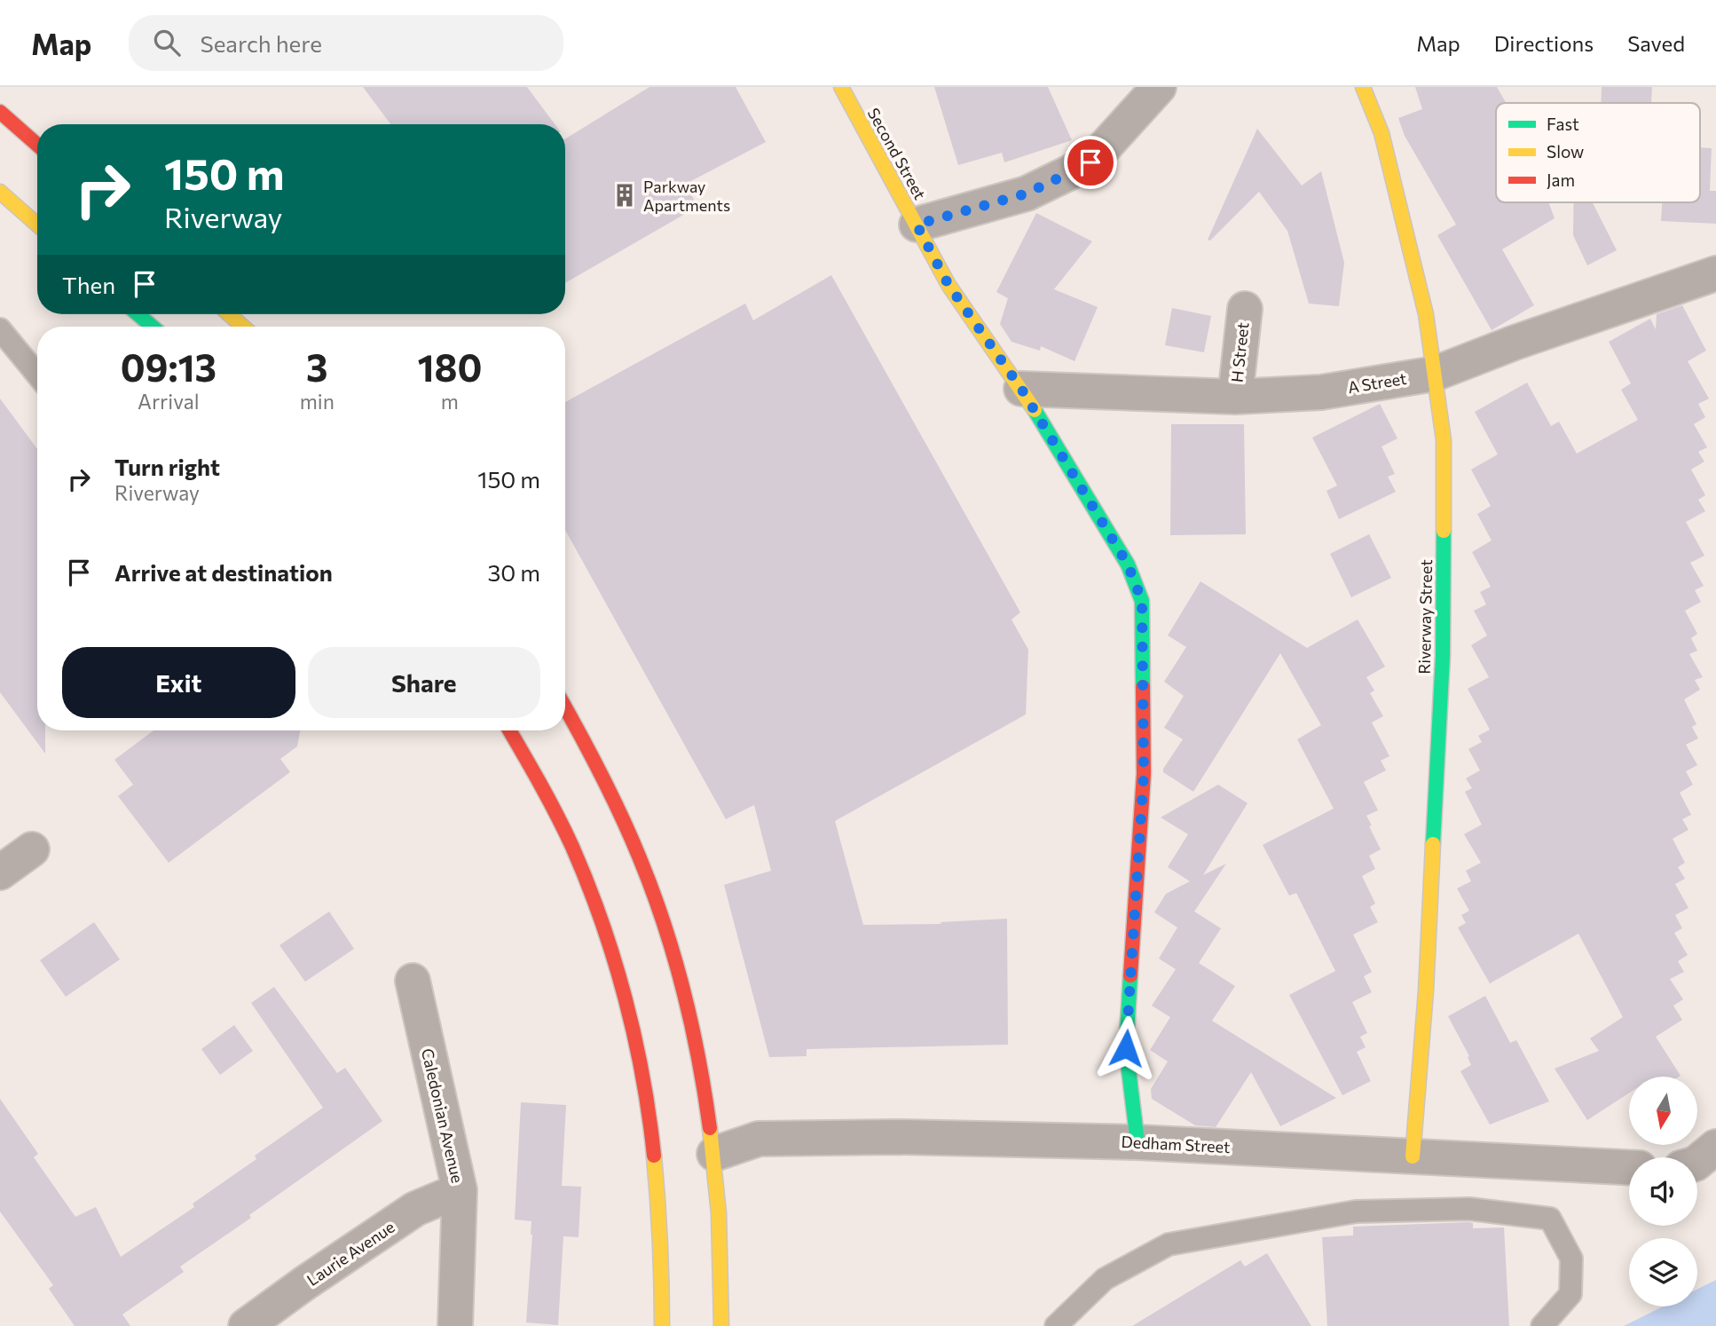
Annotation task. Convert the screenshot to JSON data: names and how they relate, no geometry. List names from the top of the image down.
{
  "streets": {
    "main road": ["Second Street", "Riverway Street"],
    "street": [
      "H Street",
      "A Street",
      "Caledonian Avenue",
      "Dedham Street",
      "Laurie Avenue"
    ]
  },
  "crossings": [
    ["Second Street", "A Street"],
    ["Second Street", "Dedham Street"],
    ["H Street", "A Street"],
    ["A Street", "Riverway Street"],
    ["Riverway Street", "Dedham Street"],
    ["Caledonian Avenue", "Laurie Avenue"]
  ],
  "places": {
    "building": ["Parkway Apartments"]
  },
  "legend": ["Fast", "Slow", "Jam"],
  "north": "bottom",
  "page": {
    "header": "Map",
    "search": "Search here",
    "nav": ["Map", "Directions", "Saved"],
    "turn": ["150 m", "Riverway"],
    "then": "Then",
    "eta": [
      "09:13",
      "Arrival",
      "3",
      "min",
      "180",
      "m"
    ],
    "list": [
      {
        "name": "Turn right",
        "note": "Riverway",
        "value": "150 m"
      },
      {
        "name": "Arrive at destination",
        "value": "30 m"
      }
    ],
    "buttons": ["Exit", "Share"]
  }
}
